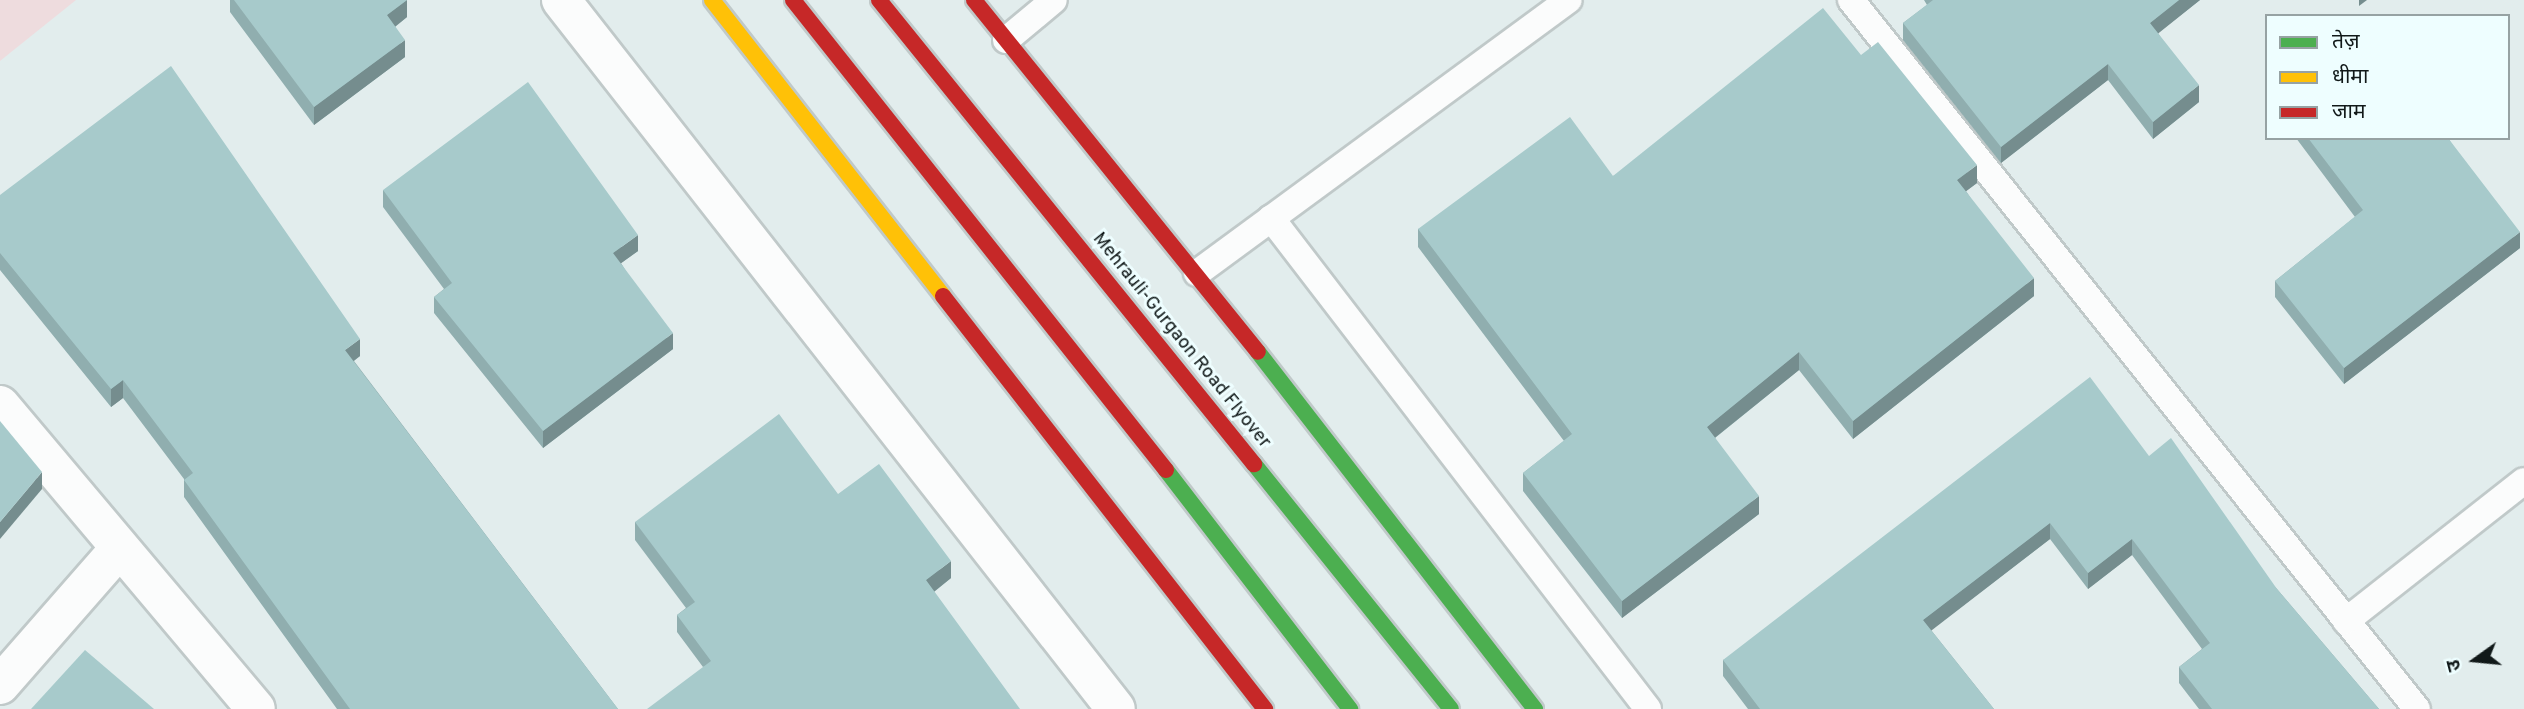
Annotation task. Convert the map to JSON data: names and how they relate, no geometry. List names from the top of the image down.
{
  "streets": {
    "street": ["Mehrauli-Gurgaon Road Flyover"]
  },
  "legend": ["तेज़", "धीमा", "जाम"],
  "north": "left"
}
